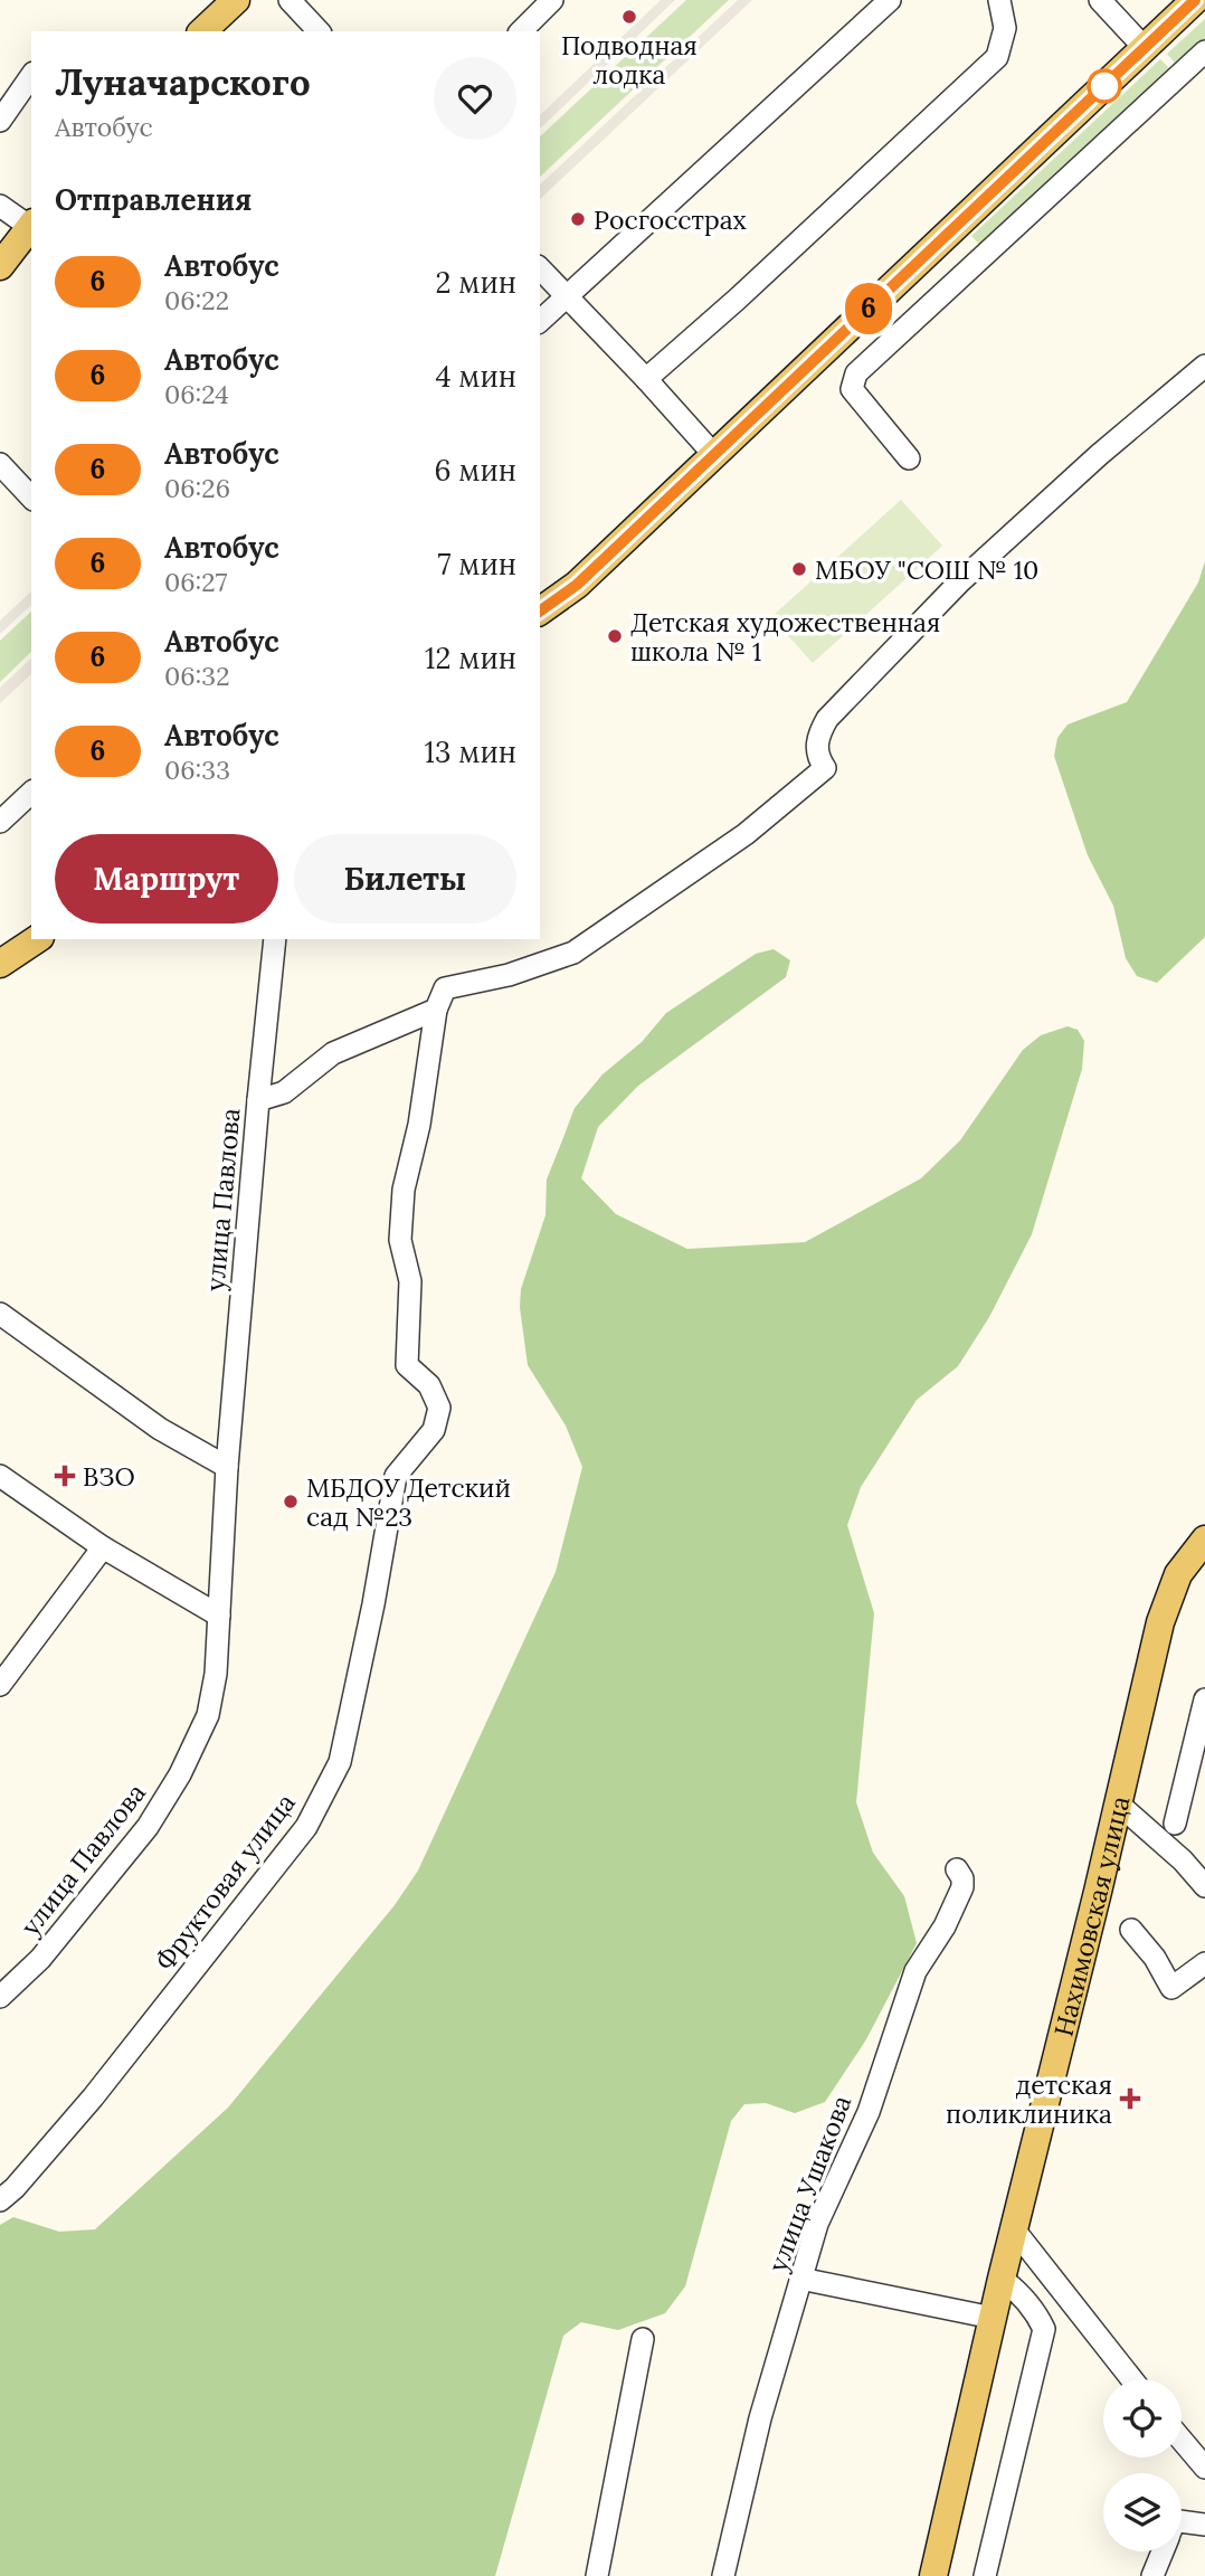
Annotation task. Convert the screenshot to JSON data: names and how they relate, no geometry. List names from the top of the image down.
{
  "streets": {
    "main road": ["Нахимовская улица"],
    "street": ["улица Павлова", "Фруктовая улица", "улица Ушакова"]
  },
  "places": {
    "other": [
      "Подводная лодка",
      "Росгосстрах",
      "МБОУ \"СОШ № 10",
      "Детская художественная школа № 1",
      "МБДОУ Детский сад №23"
    ],
    "health": ["ВЗО", "детская поликлиника"]
  },
  "lines": ["bus line 6"],
  "page": {
    "on_map": "6",
    "heading": [
      ["Луначарского", "Автобус"],
      "Отправления"
    ],
    "list": [
      {
        "mark": "6",
        "name": "Автобус",
        "note": "06:22",
        "value": "2 мин"
      },
      {
        "mark": "6",
        "name": "Автобус",
        "note": "06:24",
        "value": "4 мин"
      },
      {
        "mark": "6",
        "name": "Автобус",
        "note": "06:26",
        "value": "6 мин"
      },
      {
        "mark": "6",
        "name": "Автобус",
        "note": "06:27",
        "value": "7 мин"
      },
      {
        "mark": "6",
        "name": "Автобус",
        "note": "06:32",
        "value": "12 мин"
      },
      {
        "mark": "6",
        "name": "Автобус",
        "note": "06:33",
        "value": "13 мин"
      }
    ],
    "buttons": ["Маршрут", "Билеты"]
  }
}
